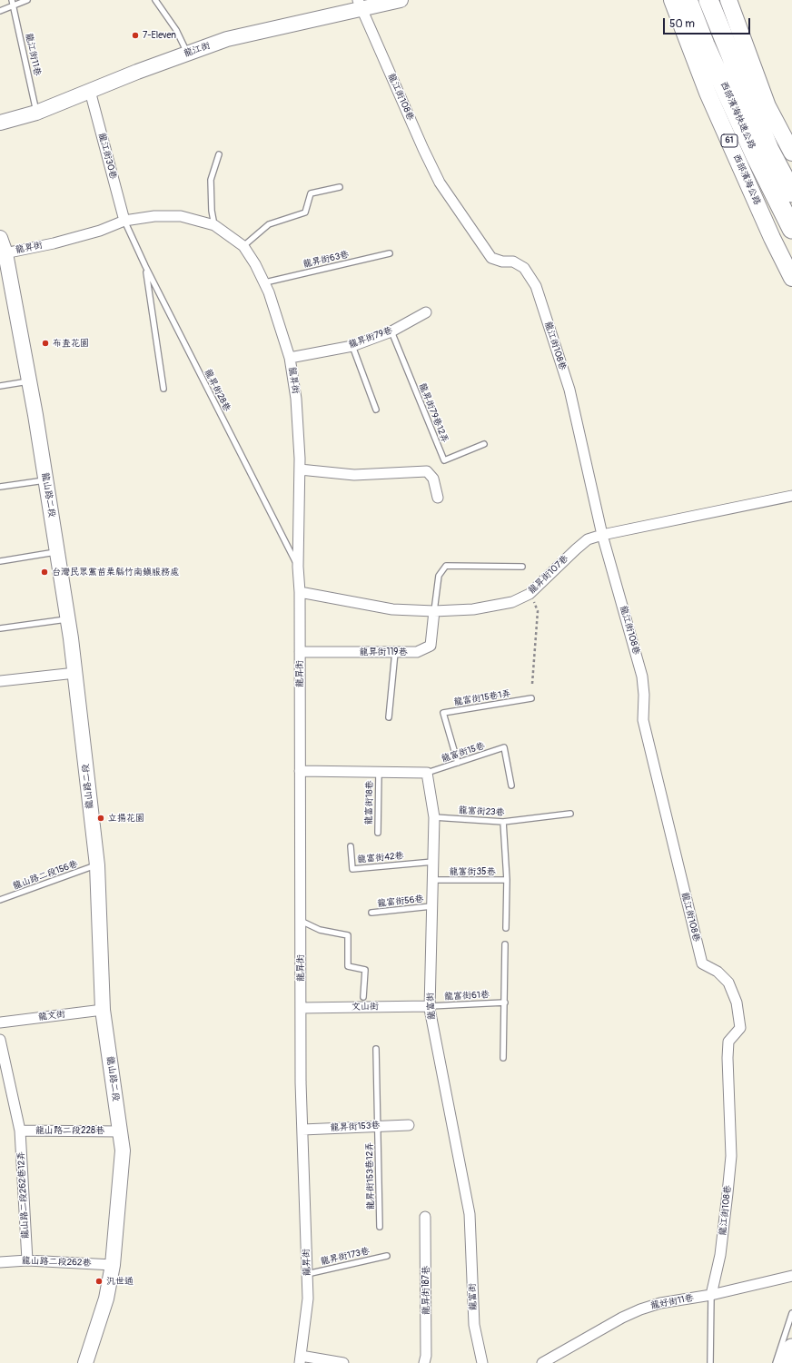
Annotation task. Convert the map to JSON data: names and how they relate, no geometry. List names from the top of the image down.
{
  "streets": {
    "highway": ["西部濱海快速公路", "61"],
    "main road": ["西部濱海公路"],
    "street": [
      "龍江街",
      "龍江街108巷",
      "龍江街30巷",
      "龍昇街",
      "龍昇街79巷",
      "龍山路二段",
      "龍昇街107巷",
      "龍昇街119巷",
      "龍富街",
      "文山街",
      "龍文街",
      "龍昇街153巷",
      "龍山路二段228巷",
      "龍山路二段262巷12弄",
      "龍山路二段262巷",
      "龍昇街187巷",
      "龍好街11巷"
    ],
    "lane": [
      "龍江街11巷",
      "龍昇街63巷",
      "龍昇街28巷",
      "龍昇街79巷12弄",
      "龍富街15巷1弄",
      "龍富街15巷",
      "龍富街18巷",
      "龍富街23巷",
      "龍富街42巷",
      "龍富街35巷",
      "龍山路二段156巷",
      "龍富街56巷",
      "龍富街61巷",
      "龍昇街153巷12弄",
      "龍昇街173巷"
    ]
  },
  "crossings": [
    ["龍江街", "龍江街11巷"],
    ["龍江街", "龍江街108巷"],
    ["龍江街", "龍江街30巷"],
    ["龍江街108巷", "龍昇街107巷"],
    ["龍江街108巷", "龍好街11巷"],
    ["龍江街30巷", "龍昇街"],
    ["龍江街30巷", "龍昇街28巷"],
    ["龍昇街", "龍昇街63巷"],
    ["龍昇街", "龍昇街79巷"],
    ["龍昇街", "龍昇街28巷"],
    ["龍昇街", "龍山路二段"],
    ["龍昇街", "龍昇街107巷"],
    ["龍昇街", "龍昇街119巷"],
    ["龍昇街", "文山街"],
    ["龍昇街", "龍昇街153巷"],
    ["龍昇街", "龍昇街173巷"],
    ["龍昇街79巷", "龍昇街79巷12弄"],
    ["龍山路二段", "龍山路二段156巷"],
    ["龍山路二段", "龍文街"],
    ["龍山路二段", "龍山路二段228巷"],
    ["龍山路二段", "龍山路二段262巷"],
    ["龍昇街107巷", "龍昇街119巷"],
    ["龍富街15巷1弄", "龍富街15巷"],
    ["龍富街15巷", "龍富街"],
    ["龍富街23巷", "龍富街"],
    ["龍富街42巷", "龍富街"],
    ["龍富街35巷", "龍富街"],
    ["龍富街56巷", "龍富街"],
    ["龍富街61巷", "龍富街"],
    ["龍富街61巷", "文山街"],
    ["龍富街", "文山街"],
    ["龍昇街153巷", "龍昇街153巷12弄"],
    ["龍山路二段228巷", "龍山路二段262巷12弄"],
    ["龍山路二段262巷12弄", "龍山路二段262巷"]
  ],
  "places": [
    "7-Eleven",
    "布查花園",
    "台灣民眾黨苗栗縣竹南鎮服務處",
    "立揚花園",
    "汎世通"
  ],
  "scale_bar": "50 m"
}
